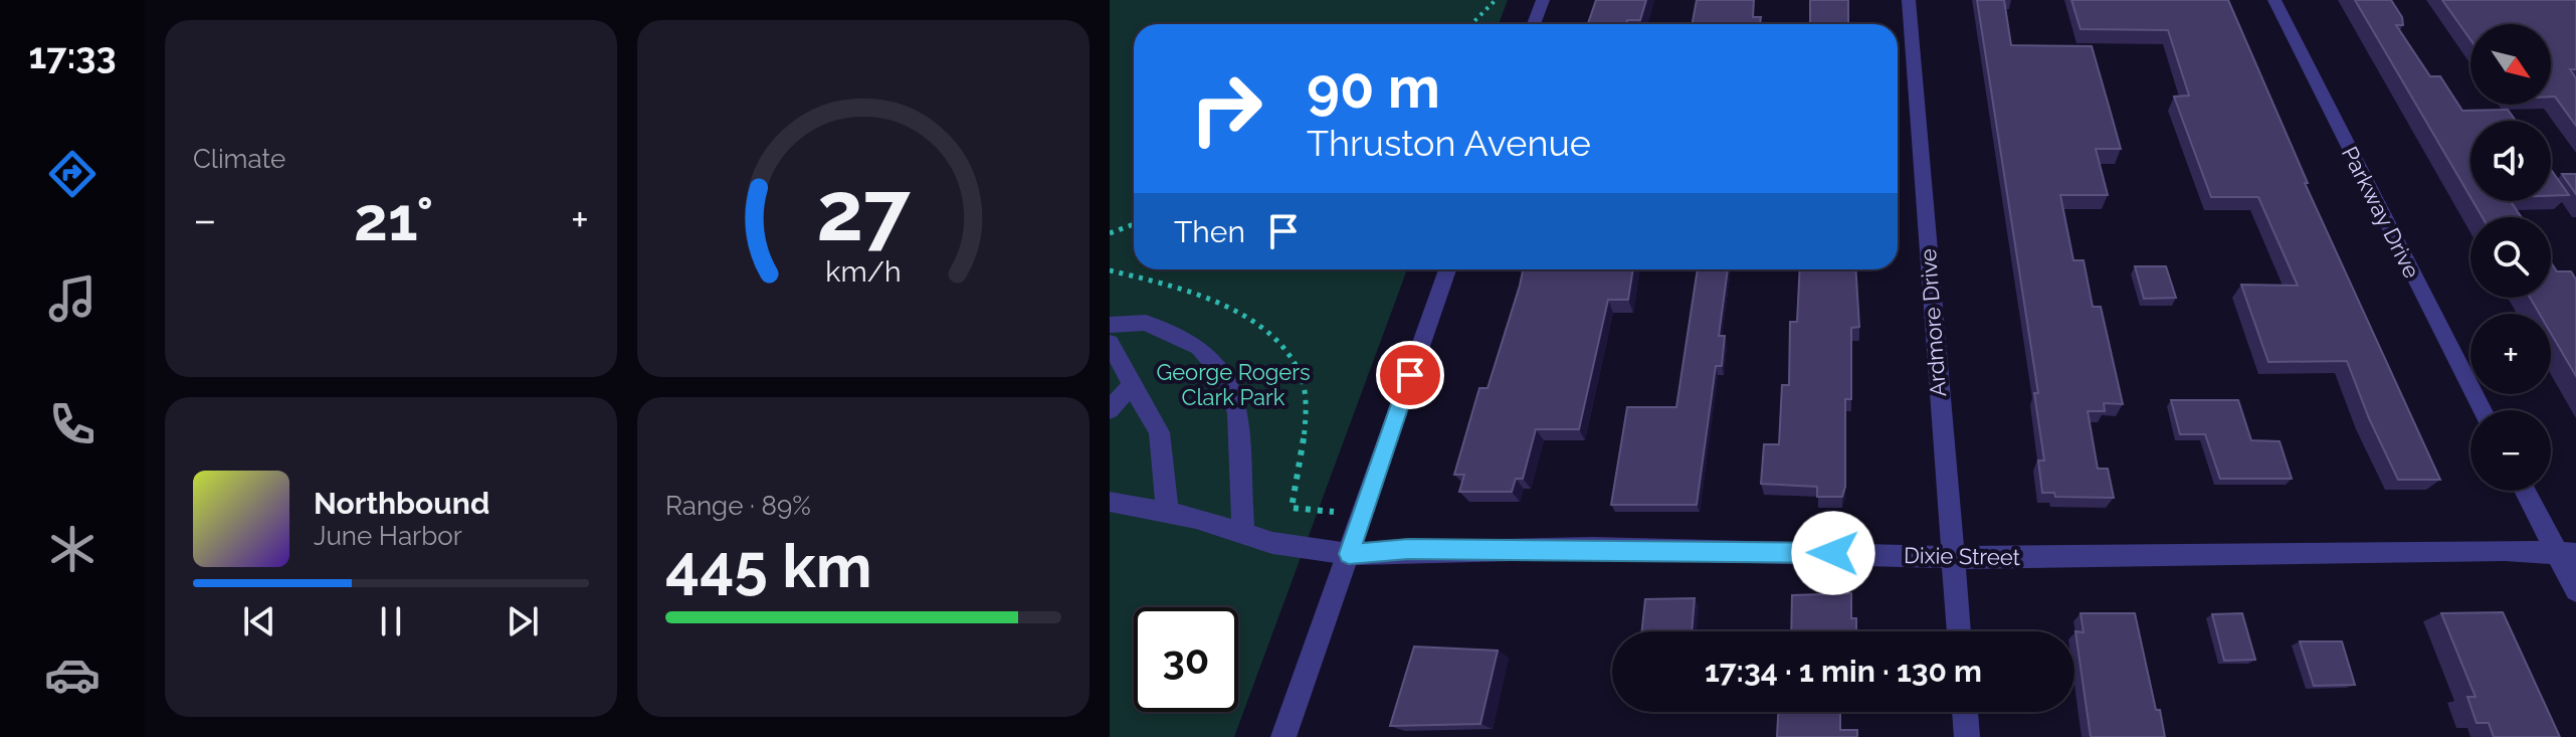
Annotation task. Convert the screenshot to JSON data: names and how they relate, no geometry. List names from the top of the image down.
{
  "streets": {
    "street": ["Parkway Drive", "Ardmore Drive", "Dixie Street"]
  },
  "crossings": [
    ["Ardmore Drive", "Dixie Street"]
  ],
  "parks": ["George Rogers Clark Park"],
  "north": "bottom right",
  "page": {
    "tabs": "17:33",
    "tile": [
      "Climate",
      ["Range · 89%", "445 km"]
    ],
    "map_buttons": ["+", "−"],
    "turn": ["90 m", "Thruston Avenue"],
    "heat": ["−", "21°", "+"],
    "then": "Then",
    "song": ["Northbound", "June Harbor"],
    "limit": "30",
    "trip": "17:34 · 1 min · 130 m",
    "gauge": ["27", "km/h"]
  }
}
